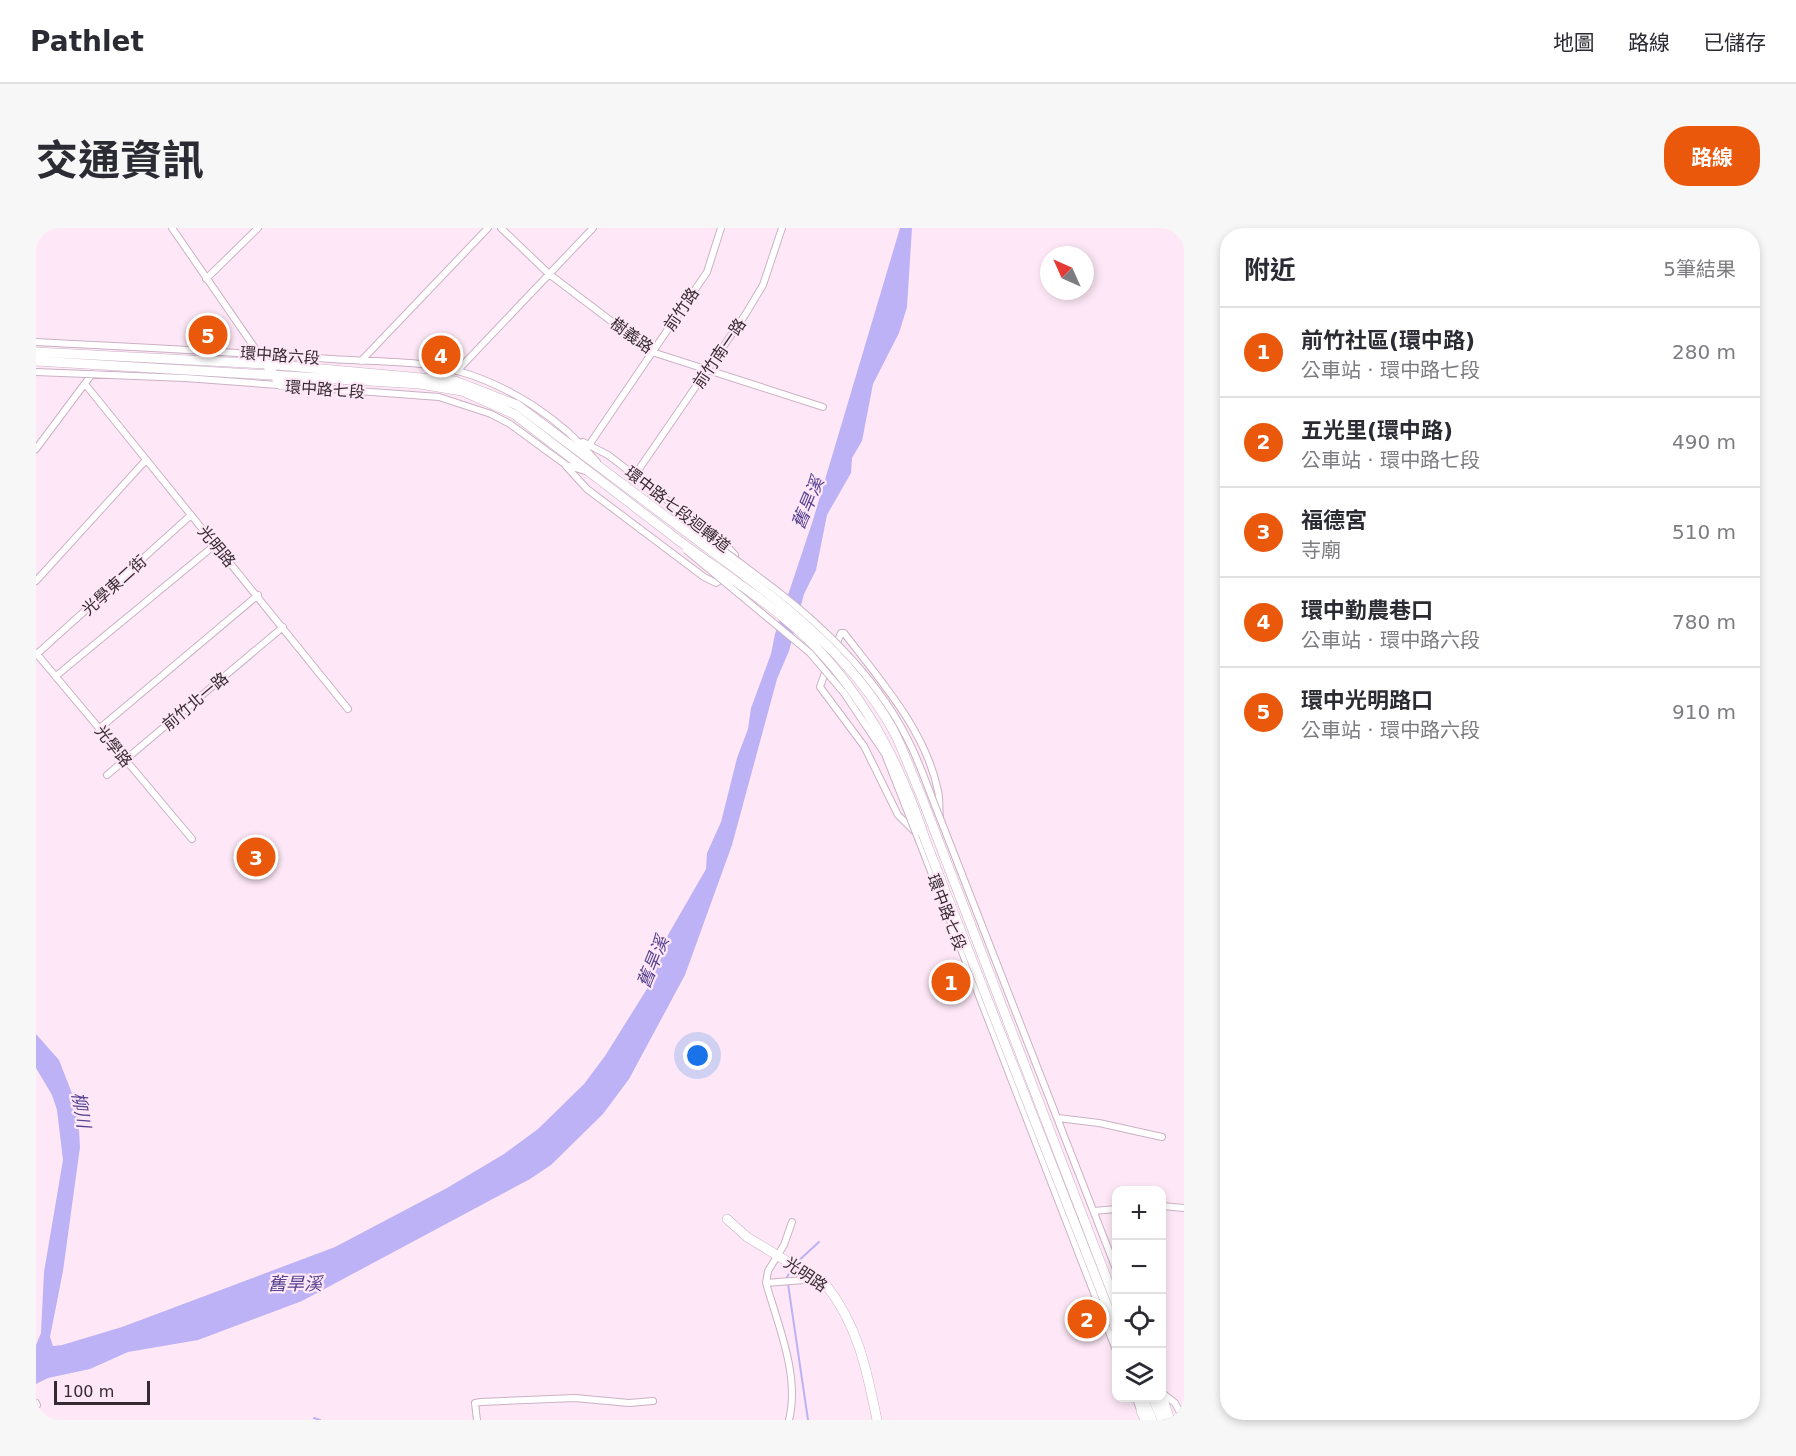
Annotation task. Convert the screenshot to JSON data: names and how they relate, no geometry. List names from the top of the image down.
{
  "streets": {
    "street": [
      "前竹路",
      "樹義路",
      "前竹南一路",
      "環中路六段",
      "環中路七段",
      "環中路七段迴轉道",
      "光明路",
      "光學東二街",
      "前竹北一路",
      "光學路"
    ]
  },
  "crossings": [
    ["前竹路", "樹義路"],
    ["前竹路", "環中路七段迴轉道"],
    ["樹義路", "前竹南一路"],
    ["環中路六段", "環中路七段"],
    ["環中路七段", "環中路七段迴轉道"],
    ["光明路", "光學東二街"],
    ["光明路", "前竹北一路"],
    ["光學東二街", "光學路"],
    ["前竹北一路", "光學路"]
  ],
  "water": ["舊旱溪", "柳川"],
  "scale_bar": "100 m",
  "north": "top left",
  "page": {
    "header": "Pathlet",
    "nav": ["地圖", "路線", "已儲存"],
    "title": "交通資訊",
    "buttons": "路線",
    "heading": ["附近", "5筆結果"],
    "list": [
      {
        "mark": "1",
        "name": "前竹社區(環中路)",
        "note": "公車站 · 環中路七段",
        "value": "280 m"
      },
      {
        "mark": "2",
        "name": "五光里(環中路)",
        "note": "公車站 · 環中路七段",
        "value": "490 m"
      },
      {
        "mark": "3",
        "name": "福德宮",
        "note": "寺廟",
        "value": "510 m"
      },
      {
        "mark": "4",
        "name": "環中勤農巷口",
        "note": "公車站 · 環中路六段",
        "value": "780 m"
      },
      {
        "mark": "5",
        "name": "環中光明路口",
        "note": "公車站 · 環中路六段",
        "value": "910 m"
      }
    ],
    "pins": [
      "5",
      "4",
      "3",
      "1",
      "2"
    ],
    "map_buttons": ["+", "−"],
    "scale": "100 m"
  }
}
